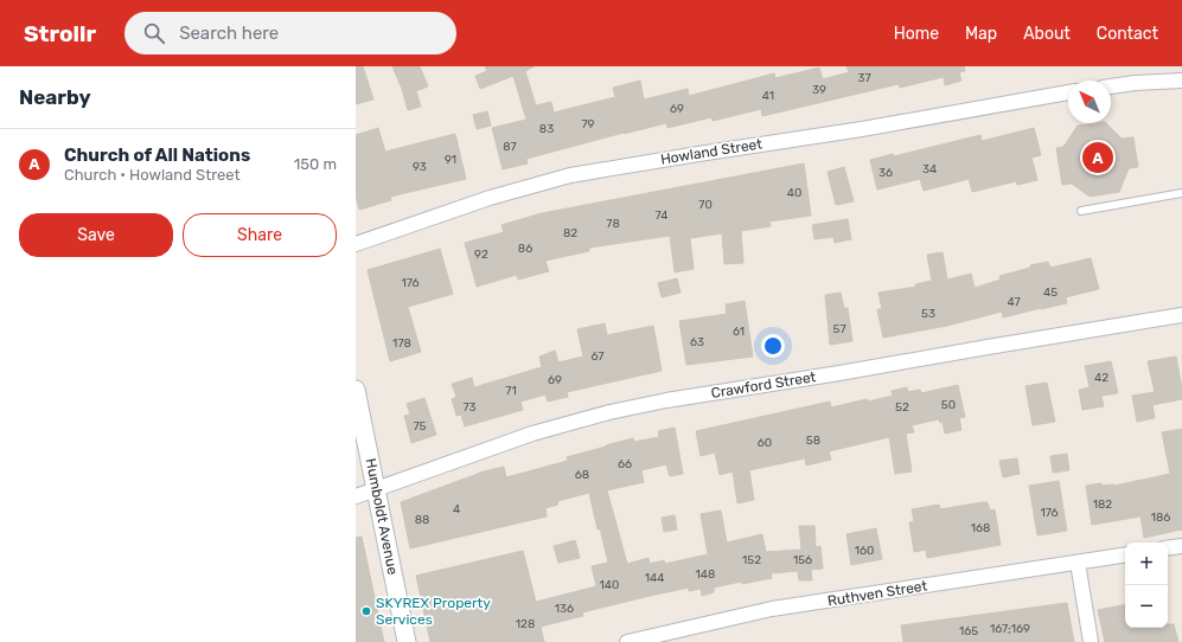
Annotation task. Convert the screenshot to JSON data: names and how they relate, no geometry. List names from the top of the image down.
{
  "streets": {
    "street": [
      "Howland Street",
      "Crawford Street",
      "Humboldt Avenue",
      "Ruthven Street"
    ]
  },
  "crossings": [
    ["Crawford Street", "Humboldt Avenue"]
  ],
  "places": ["SKYREX Property Services"],
  "house_numbers": [
    "37",
    "39",
    "41",
    "69",
    "79",
    "83",
    "87",
    "91",
    "93",
    "34",
    "36",
    "40",
    "70",
    "74",
    "78",
    "82",
    "86",
    "92",
    "176",
    "45",
    "47",
    "53",
    "57",
    "61",
    "63",
    "178",
    "67",
    "42",
    "69",
    "71",
    "50",
    "73",
    "52",
    "75",
    "58",
    "60",
    "66",
    "68",
    "182",
    "4",
    "176",
    "186",
    "88",
    "168",
    "160",
    "152",
    "156",
    "148",
    "144",
    "140",
    "136",
    "128",
    "167;169",
    "165"
  ],
  "north": "top left",
  "page": {
    "header": "Strollr",
    "search": "Search here",
    "nav": [
      "Home",
      "Map",
      "About",
      "Contact"
    ],
    "heading": "Nearby",
    "list": [
      {
        "mark": "A",
        "name": "Church of All Nations",
        "note": "Church · Howland Street",
        "value": "150 m"
      }
    ],
    "pins": "A",
    "buttons": ["Save", "Share"],
    "map_buttons": ["+", "−"]
  }
}
